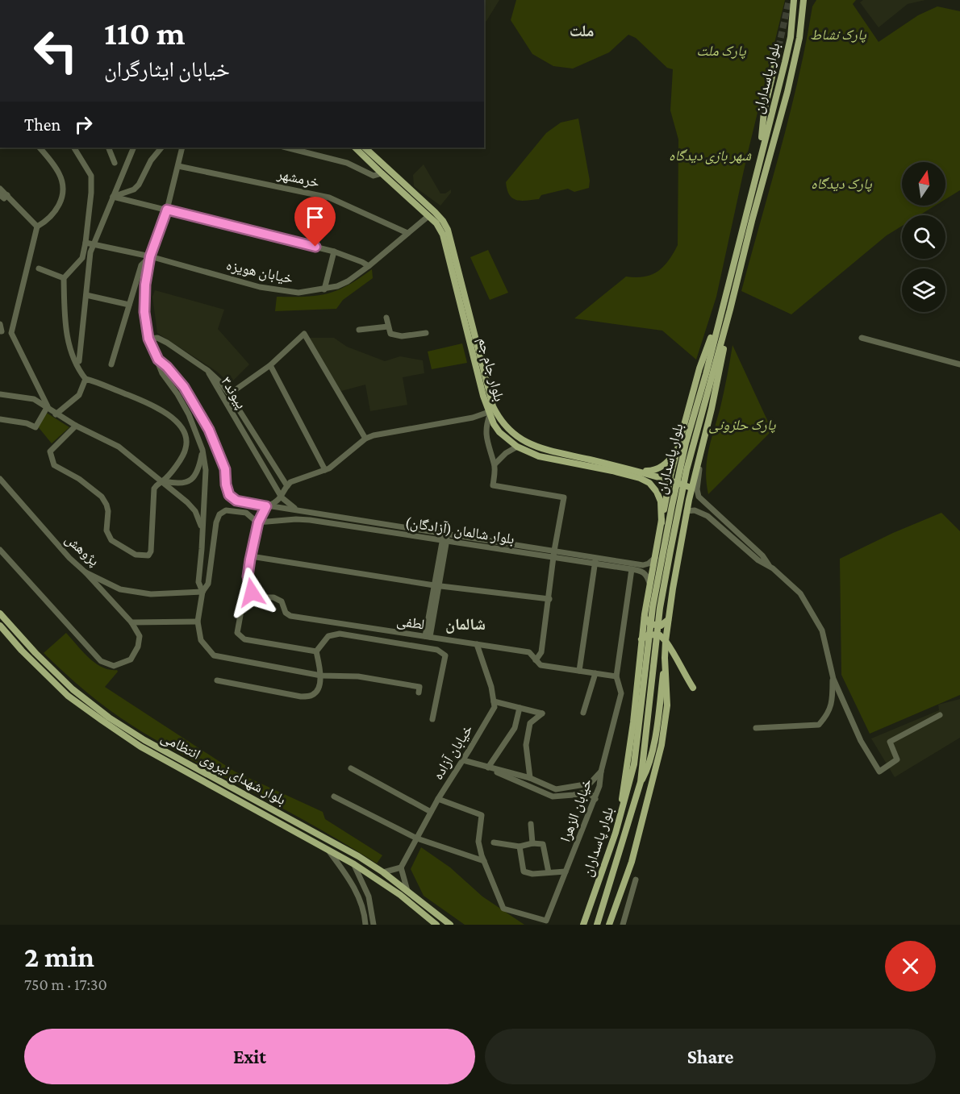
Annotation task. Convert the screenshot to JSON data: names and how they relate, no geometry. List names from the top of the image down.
{
  "streets": {
    "main road": ["بلوار پاسداران", "بلوار جام جم", "بلوار شهدای نیروی انتظامی"],
    "street": [
      "خرمشهر",
      "خیابان هویزه",
      "پیوند۳",
      "بلوار شالمان (آزادگان)",
      "پژوهش",
      "لطفی",
      "خیابان آزاده",
      "خیابان الزهرا"
    ]
  },
  "crossings": [
    ["خرمشهر", "خیابان هویزه"],
    ["خیابان هویزه", "بلوار جام جم"],
    ["بلوار شالمان (آزادگان)", "خیابان الزهرا"],
    ["لطفی", "خیابان الزهرا"]
  ],
  "districts": ["ملت", "شالمان"],
  "parks": [
    "پارک نشاط",
    "پارک ملت",
    "شهر بازی دیدگاه",
    "پارک دیدگاه",
    "پارک حلزونی"
  ],
  "north": "top",
  "page": {
    "turn": ["110 m", "خیابان ایثارگران"],
    "then": "Then",
    "heading": ["2 min", "750 m · 17:30"],
    "buttons": ["Exit", "Share"]
  }
}
